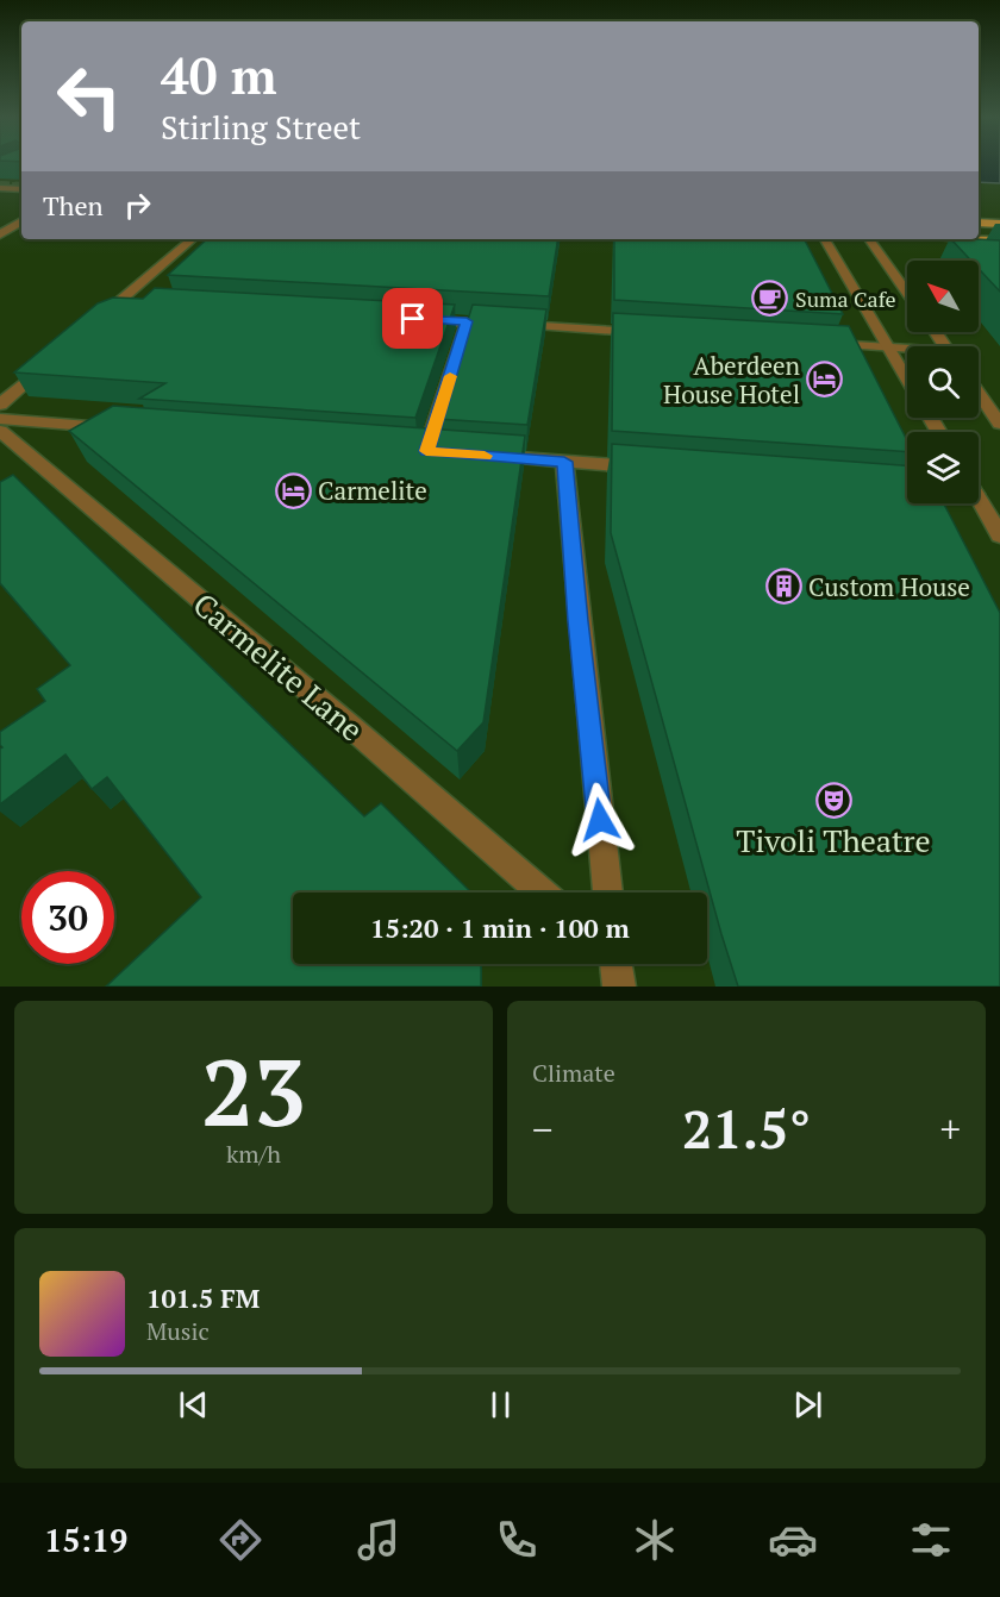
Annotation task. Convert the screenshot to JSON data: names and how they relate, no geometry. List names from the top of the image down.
{
  "streets": {
    "street": ["Carmelite Lane"]
  },
  "places": {
    "cafe": ["Suma Cafe"],
    "hotel": ["Aberdeen House Hotel", "Carmelite"],
    "building": ["Custom House"],
    "theatre": ["Tivoli Theatre"]
  },
  "north": "top left",
  "page": {
    "turn": ["40 m", "Stirling Street"],
    "then": "Then",
    "limit": "30",
    "trip": "15:20 · 1 min · 100 m",
    "tile": [
      ["23", "km/h"],
      "Climate"
    ],
    "heat": ["−", "21.5°", "+"],
    "song": ["101.5 FM", "Music"],
    "tabs": "15:19"
  }
}
